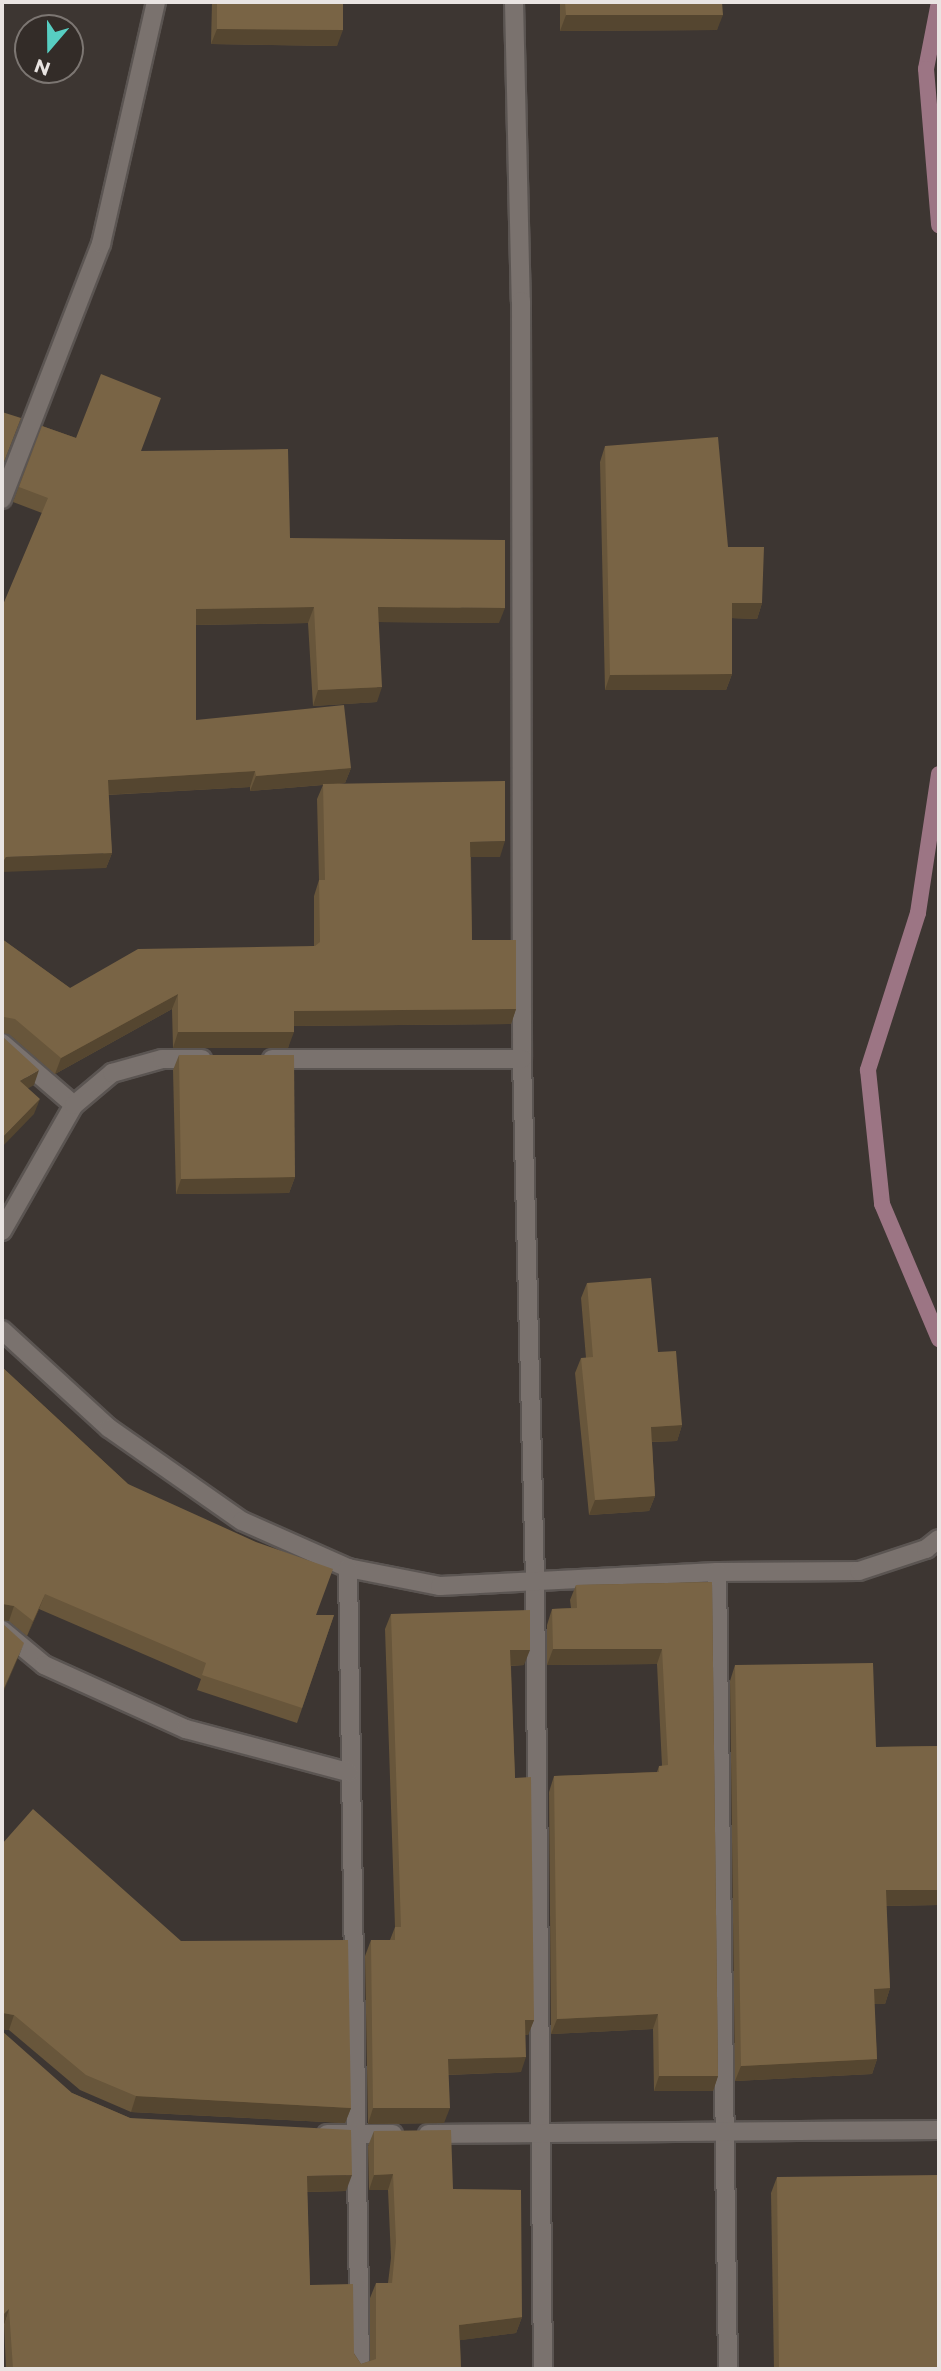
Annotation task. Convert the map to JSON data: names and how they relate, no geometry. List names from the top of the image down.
{
  "north": "bottom"
}
